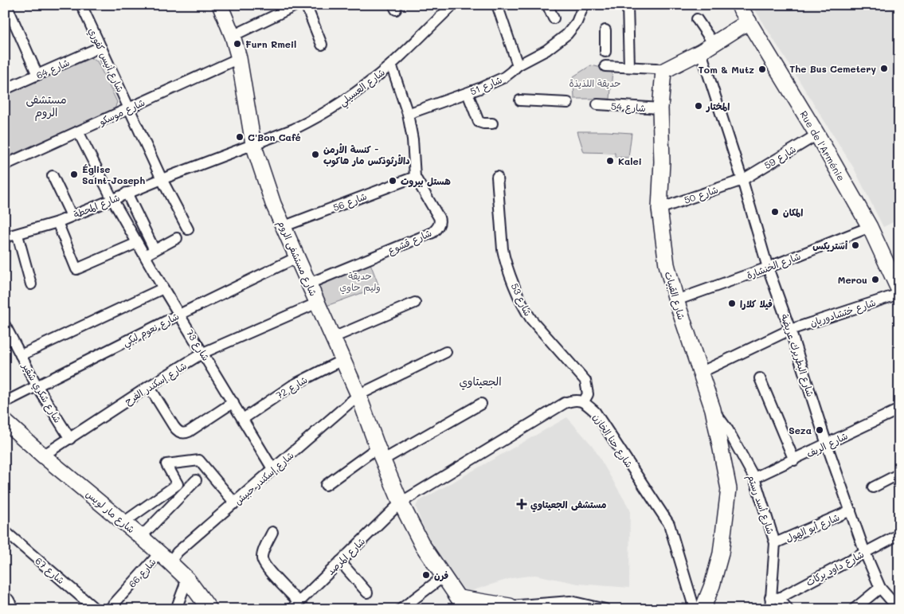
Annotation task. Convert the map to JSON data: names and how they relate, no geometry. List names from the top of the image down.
{
  "streets": {
    "street": [
      "شارع أنيس كفوري",
      "شارع 64",
      "شارع 51",
      "شارع العسيلي",
      "شارع 54",
      "شارع موسكو",
      "Rue de l'Arménie",
      "شارع 59",
      "شارع 50",
      "شارع 56",
      "شارع المحطة",
      "شارع قشوع",
      "شارع مستشفى الروم",
      "شارع الخنشارة",
      "شارع القبيات",
      "شارع 53",
      "شارع ختشادوريان",
      "شارع نعوم لبكي",
      "شارع 73",
      "شارع البطريرك عريضة",
      "شارع إسكندر الفرح",
      "شارع 72",
      "شارع شكري شقير",
      "شارع حنا الخازن",
      "شارع الريف",
      "شارع إسكندر حبيش",
      "شارع أسد رستم",
      "شارع مار لويس",
      "شارع أبو الهول",
      "شارع المرصد",
      "شارع داود بركات",
      "شارع 67",
      "شارع 66"
    ]
  },
  "crossings": [
    ["شارع أنيس كفوري", "شارع 64"],
    ["شارع أنيس كفوري", "شارع موسكو"],
    ["شارع أنيس كفوري", "شارع المحطة"],
    ["شارع 51", "شارع قشوع"],
    ["شارع العسيلي", "شارع المحطة"],
    ["شارع العسيلي", "شارع قشوع"],
    ["شارع العسيلي", "شارع مستشفى الروم"],
    ["شارع 54", "شارع القبيات"],
    ["شارع موسكو", "شارع مستشفى الروم"],
    ["شارع موسكو", "شارع 73"],
    ["Rue de l'Arménie", "شارع 59"],
    ["Rue de l'Arménie", "شارع الخنشارة"],
    ["شارع 59", "شارع 50"],
    ["شارع 59", "شارع البطريرك عريضة"],
    ["شارع 50", "شارع القبيات"],
    ["شارع 50", "شارع البطريرك عريضة"],
    ["شارع 56", "شارع قشوع"],
    ["شارع 56", "شارع مستشفى الروم"],
    ["شارع المحطة", "شارع مستشفى الروم"],
    ["شارع المحطة", "شارع 73"],
    ["شارع قشوع", "شارع مستشفى الروم"],
    ["شارع مستشفى الروم", "شارع نعوم لبكي"],
    ["شارع مستشفى الروم", "شارع إسكندر الفرح"],
    ["شارع مستشفى الروم", "شارع 72"],
    ["شارع مستشفى الروم", "شارع إسكندر حبيش"],
    ["شارع مستشفى الروم", "شارع المرصد"],
    ["شارع الخنشارة", "شارع القبيات"],
    ["شارع الخنشارة", "شارع البطريرك عريضة"],
    ["شارع القبيات", "شارع ختشادوريان"],
    ["شارع القبيات", "شارع أسد رستم"],
    ["شارع 53", "شارع حنا الخازن"],
    ["شارع ختشادوريان", "شارع البطريرك عريضة"],
    ["شارع نعوم لبكي", "شارع 73"],
    ["شارع نعوم لبكي", "شارع شكري شقير"],
    ["شارع 73", "شارع إسكندر الفرح"],
    ["شارع 73", "شارع 72"],
    ["شارع 73", "شارع إسكندر حبيش"],
    ["شارع البطريرك عريضة", "شارع الريف"],
    ["شارع البطريرك عريضة", "شارع أبو الهول"],
    ["شارع البطريرك عريضة", "شارع داود بركات"],
    ["شارع إسكندر الفرح", "شارع شكري شقير"],
    ["شارع إسكندر الفرح", "شارع مار لويس"],
    ["شارع الريف", "شارع أسد رستم"],
    ["شارع إسكندر حبيش", "شارع مار لويس"],
    ["شارع إسكندر حبيش", "شارع 66"],
    ["شارع أسد رستم", "شارع أبو الهول"],
    ["شارع أسد رستم", "شارع داود بركات"],
    ["شارع مار لويس", "شارع 66"]
  ],
  "districts": ["مستشفى الروم", "الجعيتاوي"],
  "parks": ["حديقة اللذيذة", "حديقة وليم حاوي"],
  "places": {
    "other": [
      "Furn Rmeil",
      "The Bus Cemetery",
      "Tom & Mutz",
      "المختار",
      "C'Bon Café",
      "كنسة الأرمن - دالأرثوذكس مار هاكوب",
      "Kalei",
      "Église Saint-Joseph",
      "هستل بيروت",
      "المكان",
      "أستريكس",
      "Merou",
      "فيلا كلارا",
      "Seza",
      "فرن"
    ],
    "health": ["مستشفى الجعيتاوي"]
  }
}
